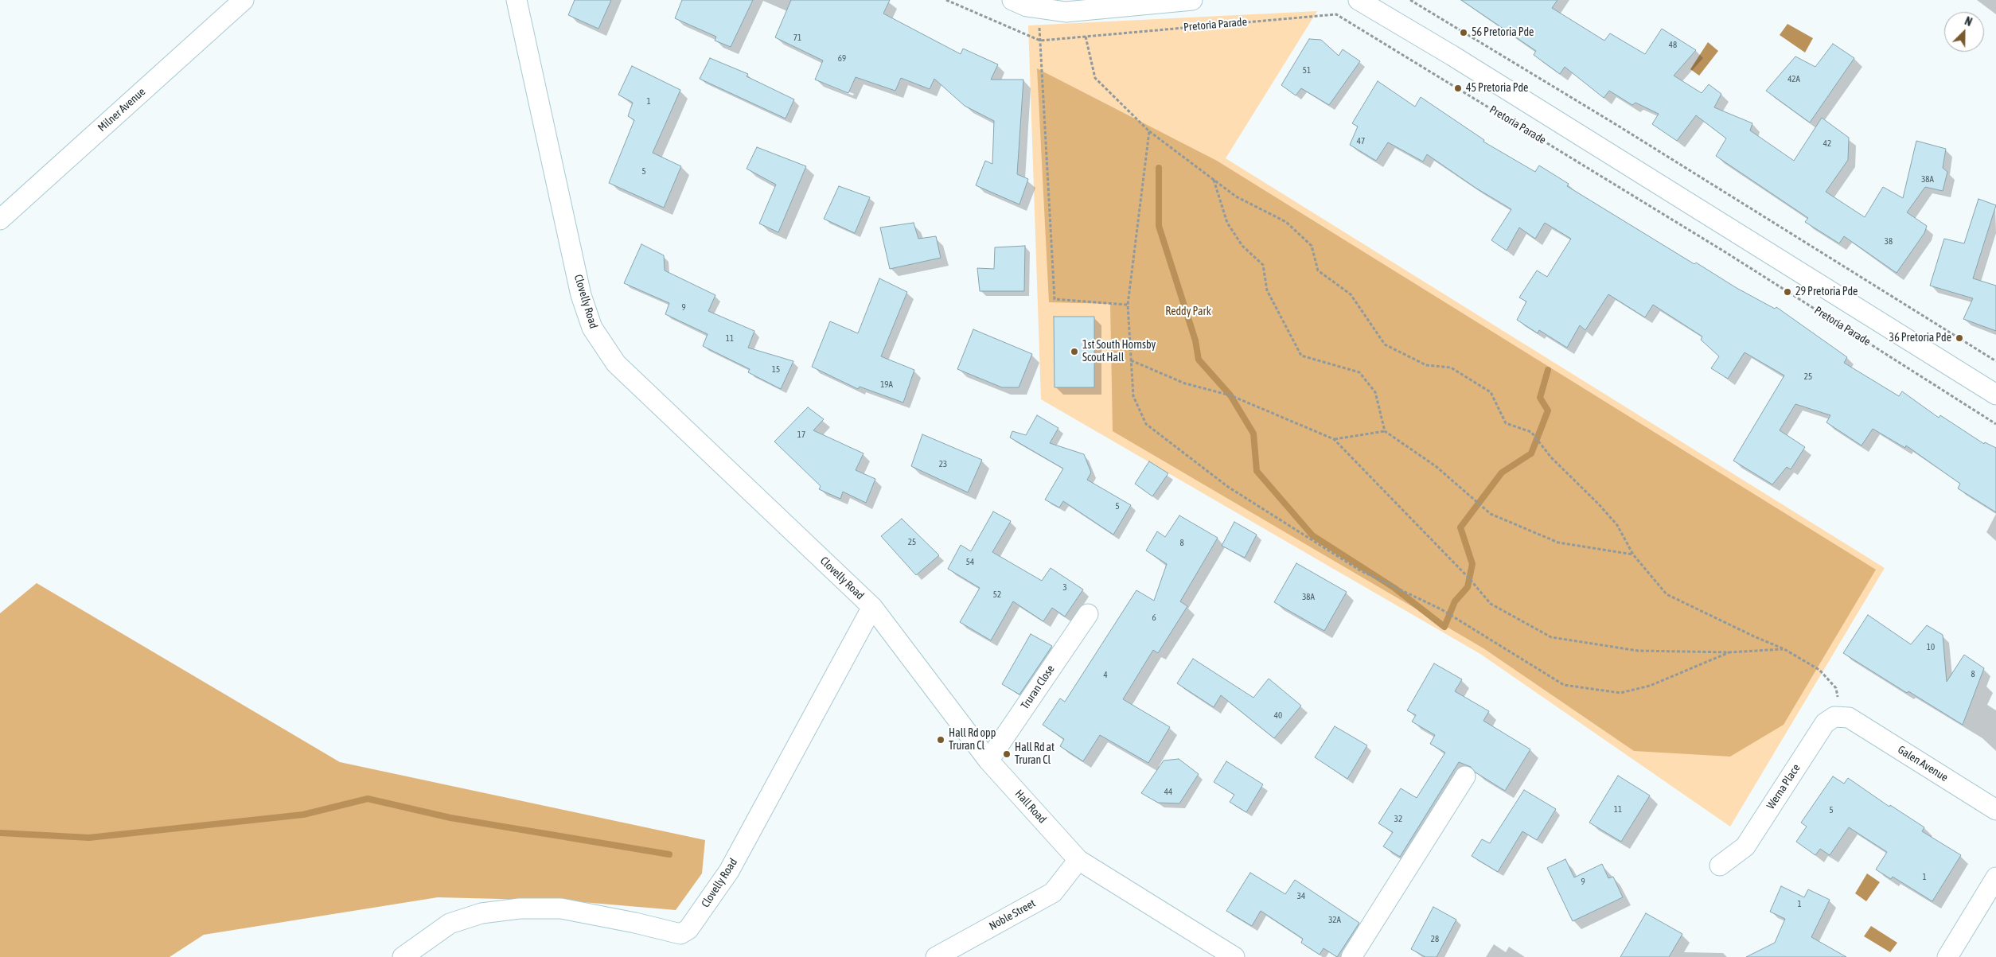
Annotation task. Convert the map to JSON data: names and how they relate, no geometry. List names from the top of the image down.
{
  "streets": {
    "street": [
      "Milner Avenue",
      "Clovelly Road",
      "Truran Close",
      "Galen Avenue",
      "Werna Place",
      "Hall Road",
      "Noble Street"
    ],
    "path": ["Pretoria Parade"]
  },
  "crossings": [
    ["Clovelly Road", "Hall Road"],
    ["Truran Close", "Hall Road"],
    ["Galen Avenue", "Werna Place"],
    ["Hall Road", "Noble Street"]
  ],
  "parks": ["Reddy Park"],
  "places": [
    "56 Pretoria Pde",
    "45 Pretoria Pde",
    "29 Pretoria Pde",
    "36 Pretoria Pde",
    "1st South Hornsby Scout Hall",
    "Hall Rd opp Truran Cl",
    "Hall Rd at Truran Cl"
  ],
  "house_numbers": [
    "71",
    "48",
    "69",
    "51",
    "42A",
    "1",
    "47",
    "42",
    "5",
    "38A",
    "38",
    "9",
    "11",
    "15",
    "25",
    "19A",
    "17",
    "23",
    "5",
    "25",
    "8",
    "54",
    "3",
    "52",
    "38A",
    "6",
    "10",
    "8",
    "4",
    "40",
    "44",
    "11",
    "5",
    "32",
    "1",
    "9",
    "34",
    "1",
    "32A",
    "28"
  ],
  "north": "top right"
}
